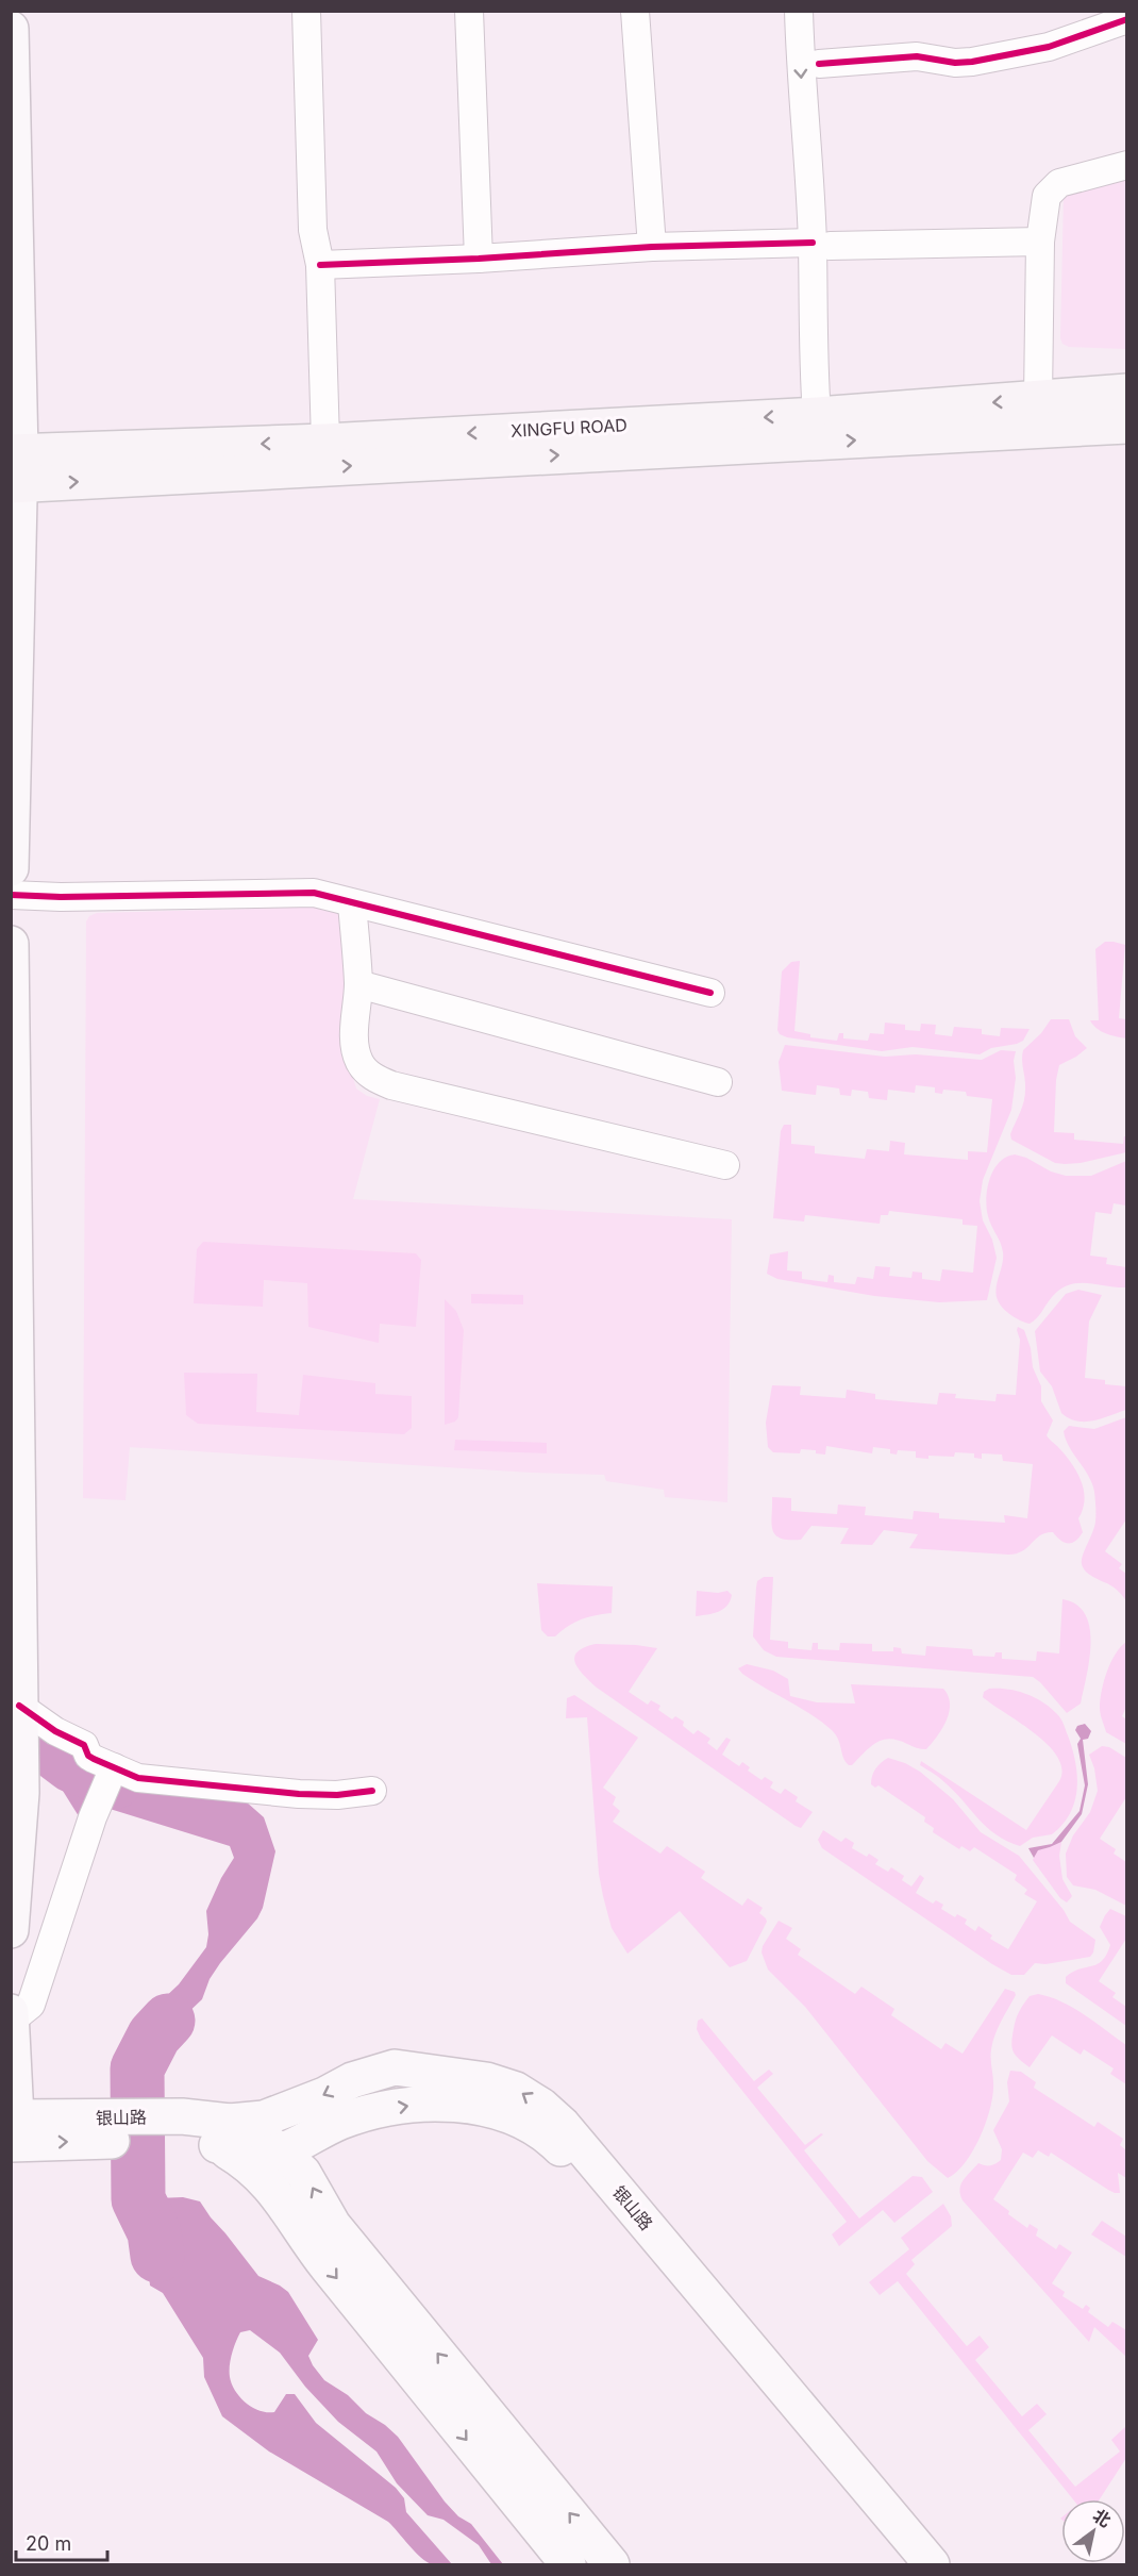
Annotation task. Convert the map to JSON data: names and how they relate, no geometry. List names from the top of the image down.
{
  "streets": {
    "main road": ["XINGFU ROAD", "银山路"]
  },
  "scale_bar": "20 m",
  "north": "top right"
}
